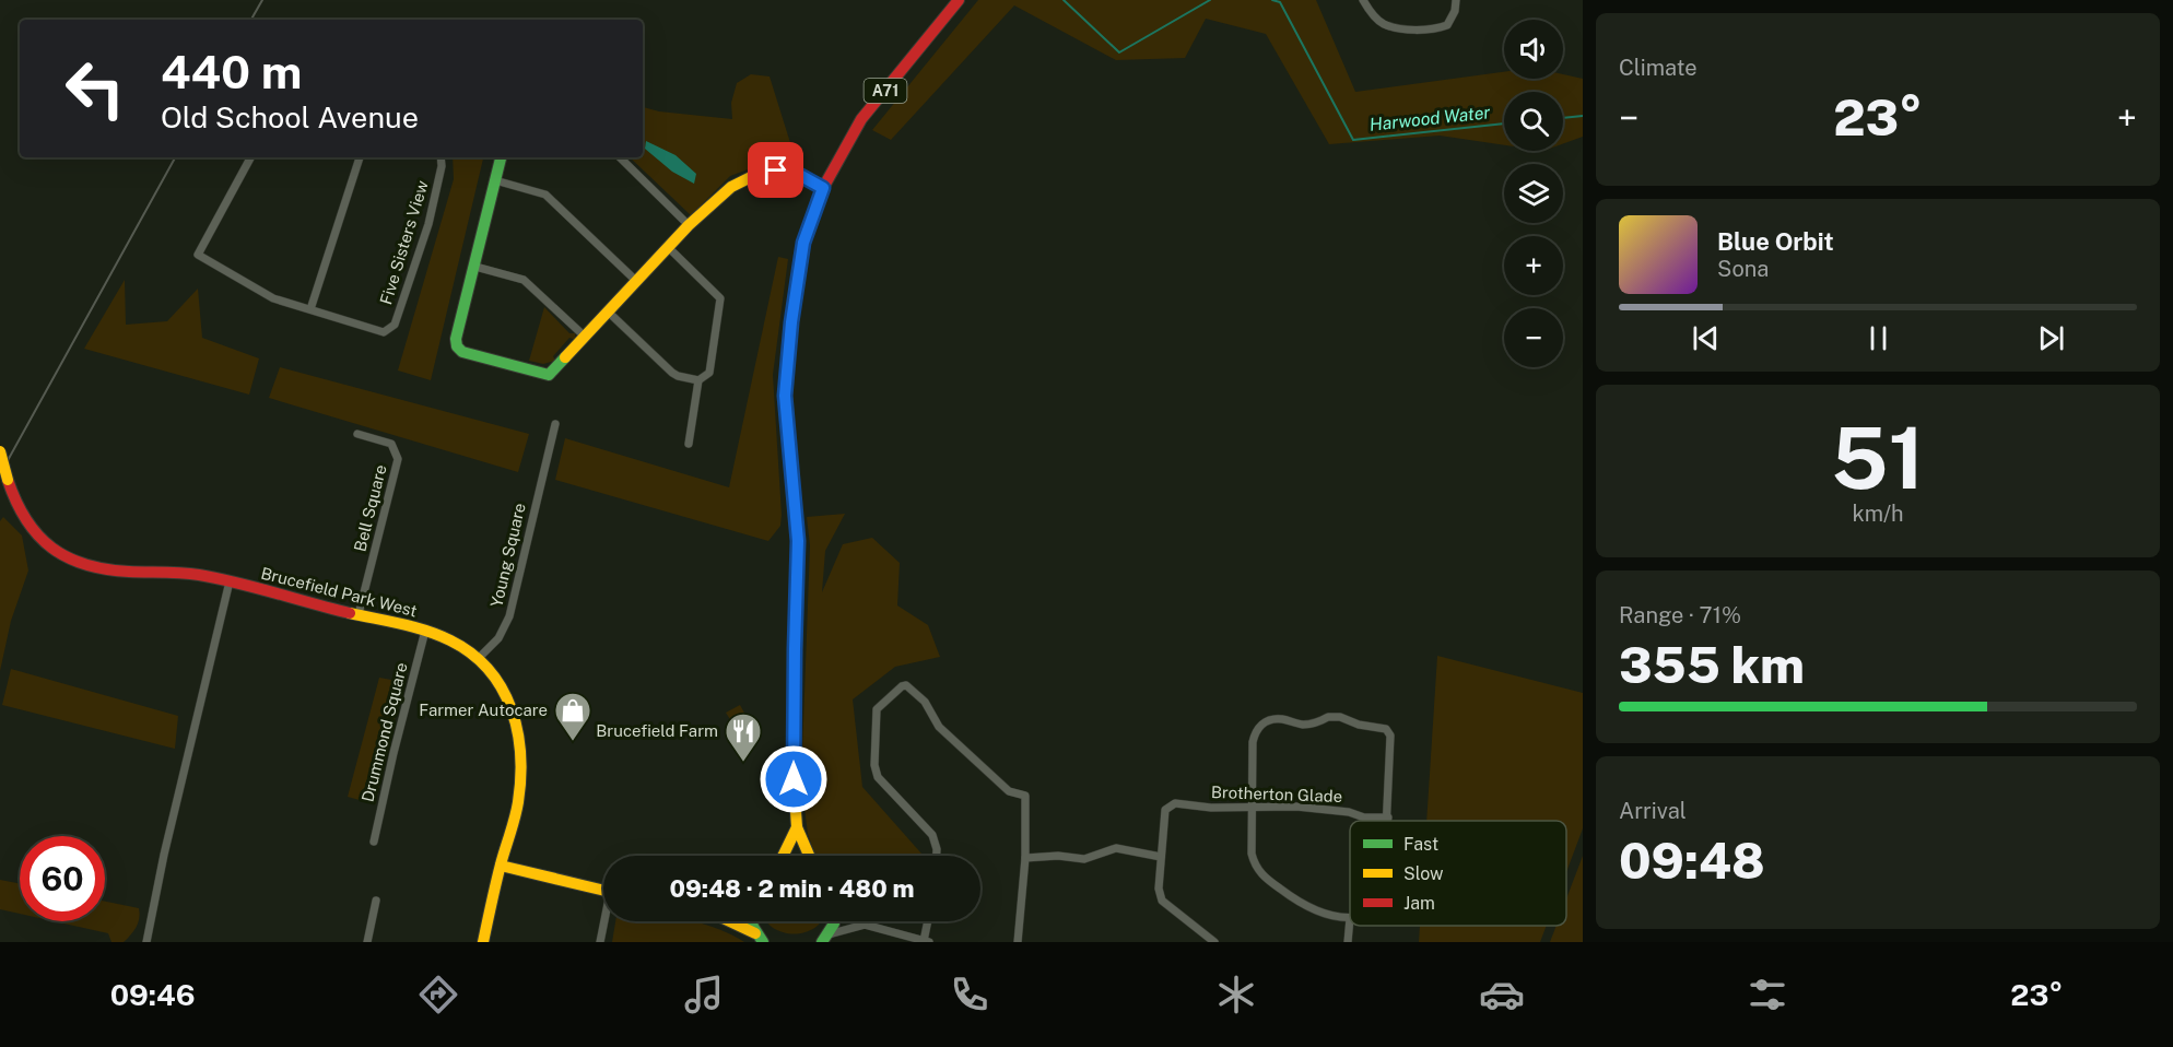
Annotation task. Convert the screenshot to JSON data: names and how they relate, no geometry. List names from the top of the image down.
{
  "streets": {
    "street": [
      "A71",
      "Five Sisters View",
      "Bell Square",
      "Young Square",
      "Brucefield Park West",
      "Drummond Square",
      "Brotherton Glade"
    ]
  },
  "crossings": [
    ["Bell Square", "Brucefield Park West"],
    ["Young Square", "Brucefield Park West"],
    ["Brucefield Park West", "Drummond Square"]
  ],
  "water": ["Harwood Water"],
  "places": {
    "shop": ["Farmer Autocare"],
    "restaurant": ["Brucefield Farm"]
  },
  "legend": ["Fast", "Slow", "Jam"],
  "page": {
    "tile": [
      "Climate",
      ["51", "km/h"],
      ["Range · 71%", "355 km"],
      ["Arrival", "09:48"]
    ],
    "map_buttons": ["+", "−"],
    "turn": ["440 m", "Old School Avenue"],
    "heat": ["−", "23°", "+"],
    "song": ["Blue Orbit", "Sona"],
    "limit": "60",
    "trip": "09:48 · 2 min · 480 m",
    "tabs": ["09:46", "23°"]
  }
}
